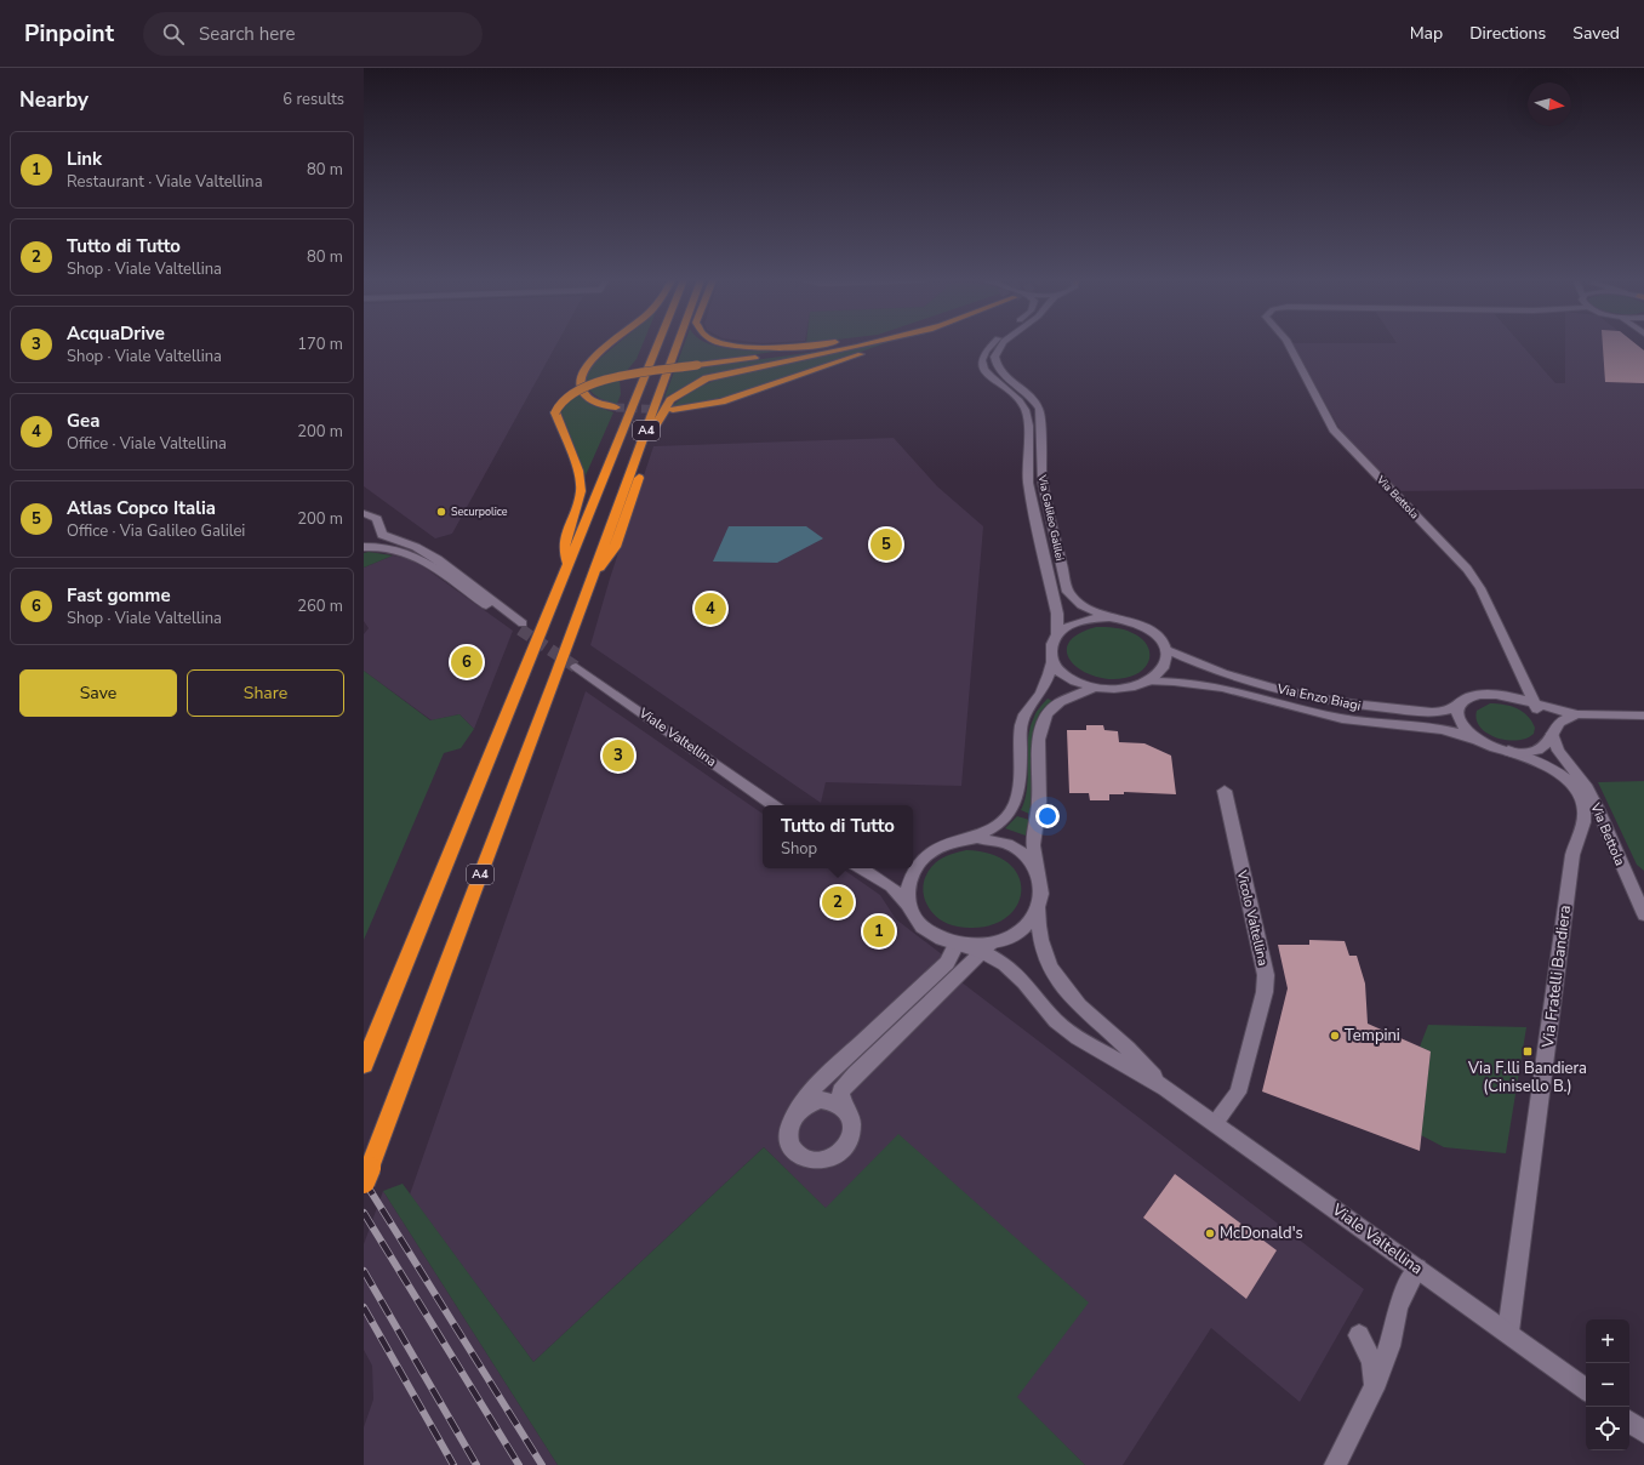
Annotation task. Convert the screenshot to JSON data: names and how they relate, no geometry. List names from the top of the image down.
{
  "streets": {
    "highway": ["A4"],
    "street": [
      "Via Bettola",
      "Via Galileo Galilei",
      "Via Enzo Biagi",
      "Viale Valtellina",
      "Vicolo Valtellina",
      "Via Fratelli Bandiera"
    ]
  },
  "crossings": [
    ["Via Bettola", "Via Enzo Biagi"],
    ["Via Bettola", "Via Fratelli Bandiera"],
    ["Via Galileo Galilei", "Via Enzo Biagi"],
    ["Via Enzo Biagi", "Via Fratelli Bandiera"],
    ["Viale Valtellina", "Vicolo Valtellina"],
    ["Viale Valtellina", "Via Fratelli Bandiera"]
  ],
  "places": {
    "other": ["Securpolice", "Tempini", "McDonald's"],
    "transit": ["Via F.lli Bandiera (Cinisello B.)"]
  },
  "north": "right",
  "page": {
    "header": "Pinpoint",
    "search": "Search here",
    "nav": ["Map", "Directions", "Saved"],
    "heading": ["Nearby", "6 results"],
    "list": [
      {
        "mark": "1",
        "name": "Link",
        "note": "Restaurant · Viale Valtellina",
        "value": "80 m"
      },
      {
        "mark": "2",
        "name": "Tutto di Tutto",
        "note": "Shop · Viale Valtellina",
        "value": "80 m"
      },
      {
        "mark": "3",
        "name": "AcquaDrive",
        "note": "Shop · Viale Valtellina",
        "value": "170 m"
      },
      {
        "mark": "4",
        "name": "Gea",
        "note": "Office · Viale Valtellina",
        "value": "200 m"
      },
      {
        "mark": "5",
        "name": "Atlas Copco Italia",
        "note": "Office · Via Galileo Galilei",
        "value": "200 m"
      },
      {
        "mark": "6",
        "name": "Fast gomme",
        "note": "Shop · Viale Valtellina",
        "value": "260 m"
      }
    ],
    "pins": [
      "5",
      "4",
      "6",
      "3",
      "2",
      "1"
    ],
    "buttons": ["Save", "Share"],
    "popup": ["Tutto di Tutto", "Shop"],
    "map_buttons": ["+", "−"]
  }
}
